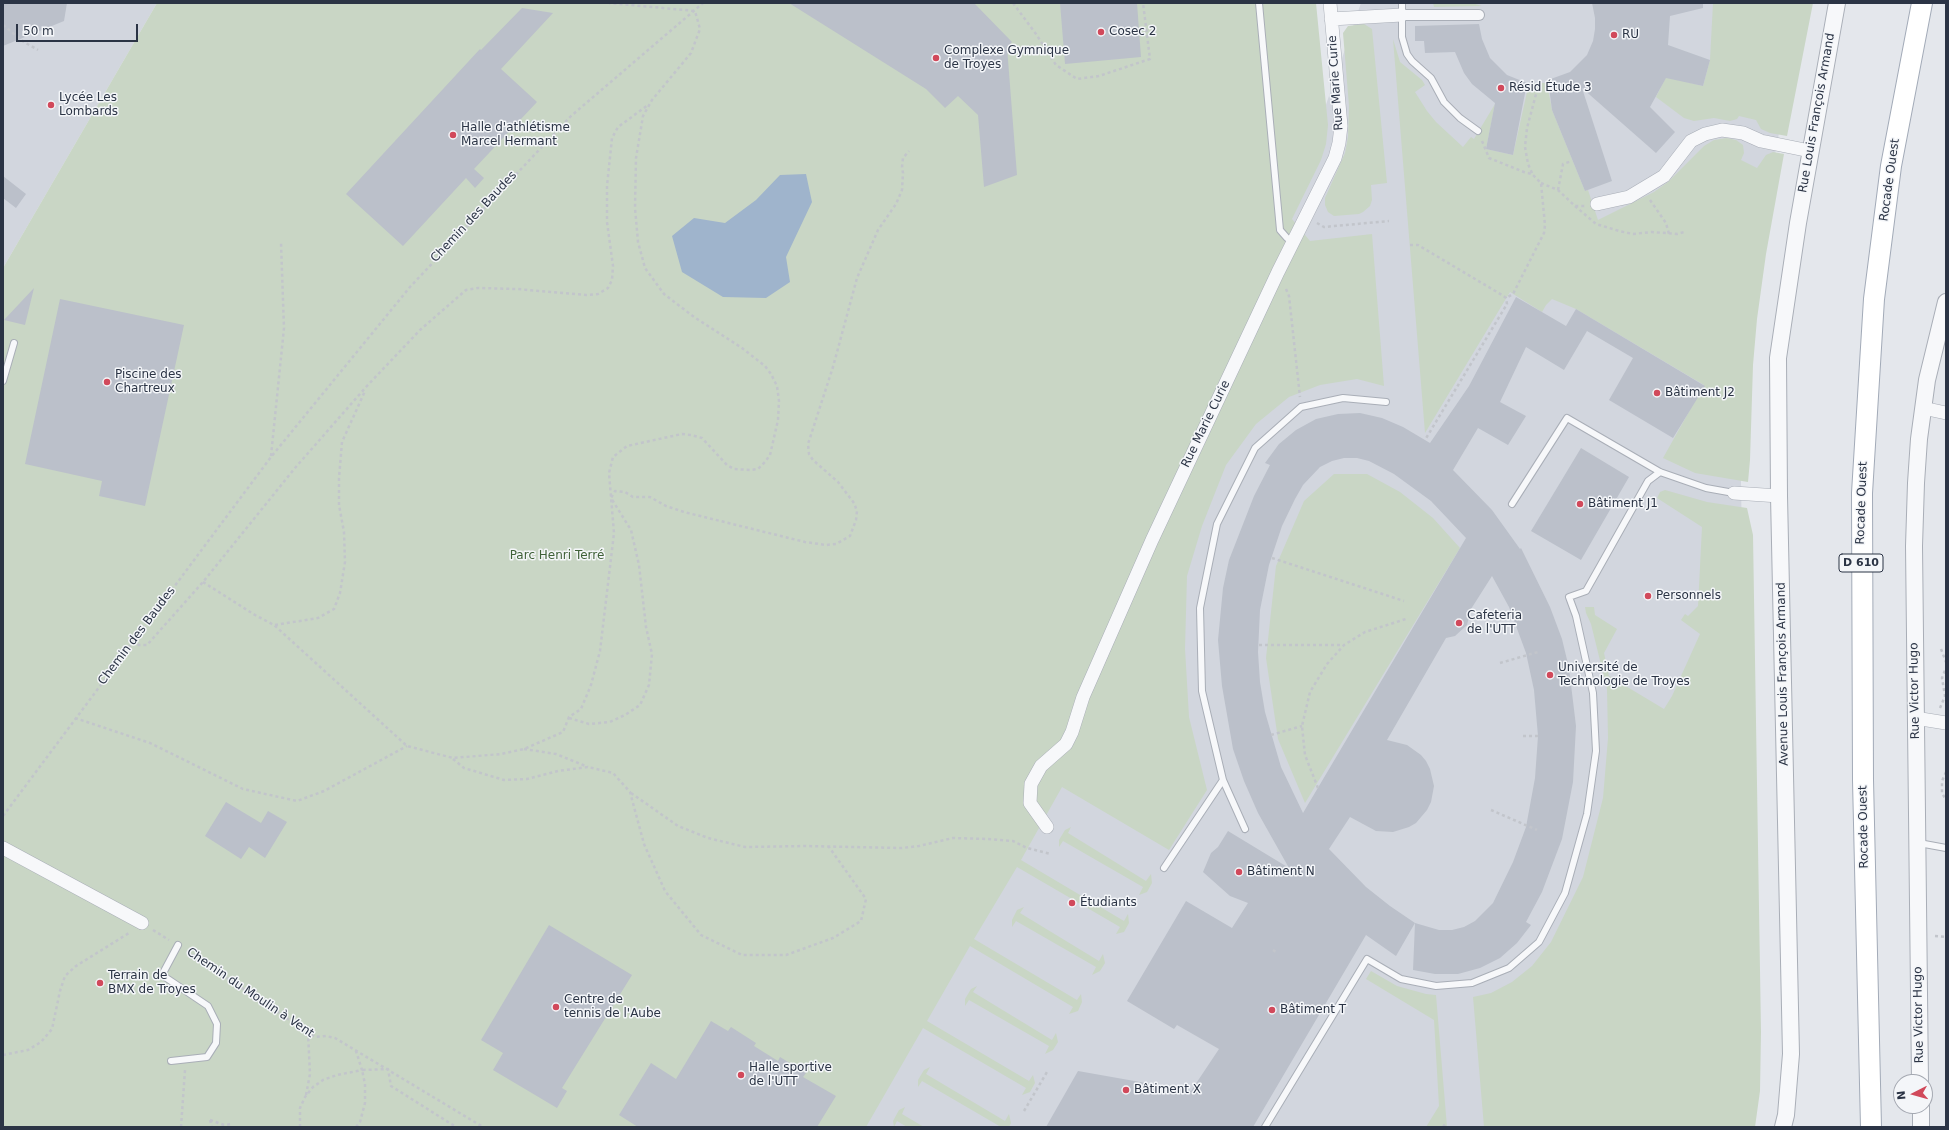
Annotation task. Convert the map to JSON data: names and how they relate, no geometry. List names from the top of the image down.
{
  "streets": {
    "main road": ["Rocade Ouest", "D 610"],
    "street": [
      "Rue Marie Curie",
      "Rue Louis François Armand",
      "Avenue Louis François Armand",
      "Rue Victor Hugo"
    ],
    "path": ["Chemin des Baudes", "Chemin du Moulin à Vent"]
  },
  "crossings": [
    ["Rue Louis François Armand", "Avenue Louis François Armand"]
  ],
  "parks": ["Parc Henri Terré"],
  "places": [
    "Cosec 2",
    "RU",
    "Complexe Gymnique de Troyes",
    "Résid Étude 3",
    "Lycée Les Lombards",
    "Halle d'athlétisme Marcel Hermant",
    "Piscine des Chartreux",
    "Bâtiment J2",
    "Bâtiment J1",
    "Personnels",
    "Cafeteria de l'UTT",
    "Université de Technologie de Troyes",
    "Bâtiment N",
    "Étudiants",
    "Terrain de BMX de Troyes",
    "Centre de tennis de l'Aube",
    "Bâtiment T",
    "Halle sportive de l'UTT",
    "Bâtiment X"
  ],
  "scale_bar": "50 m",
  "north": "left"
}
